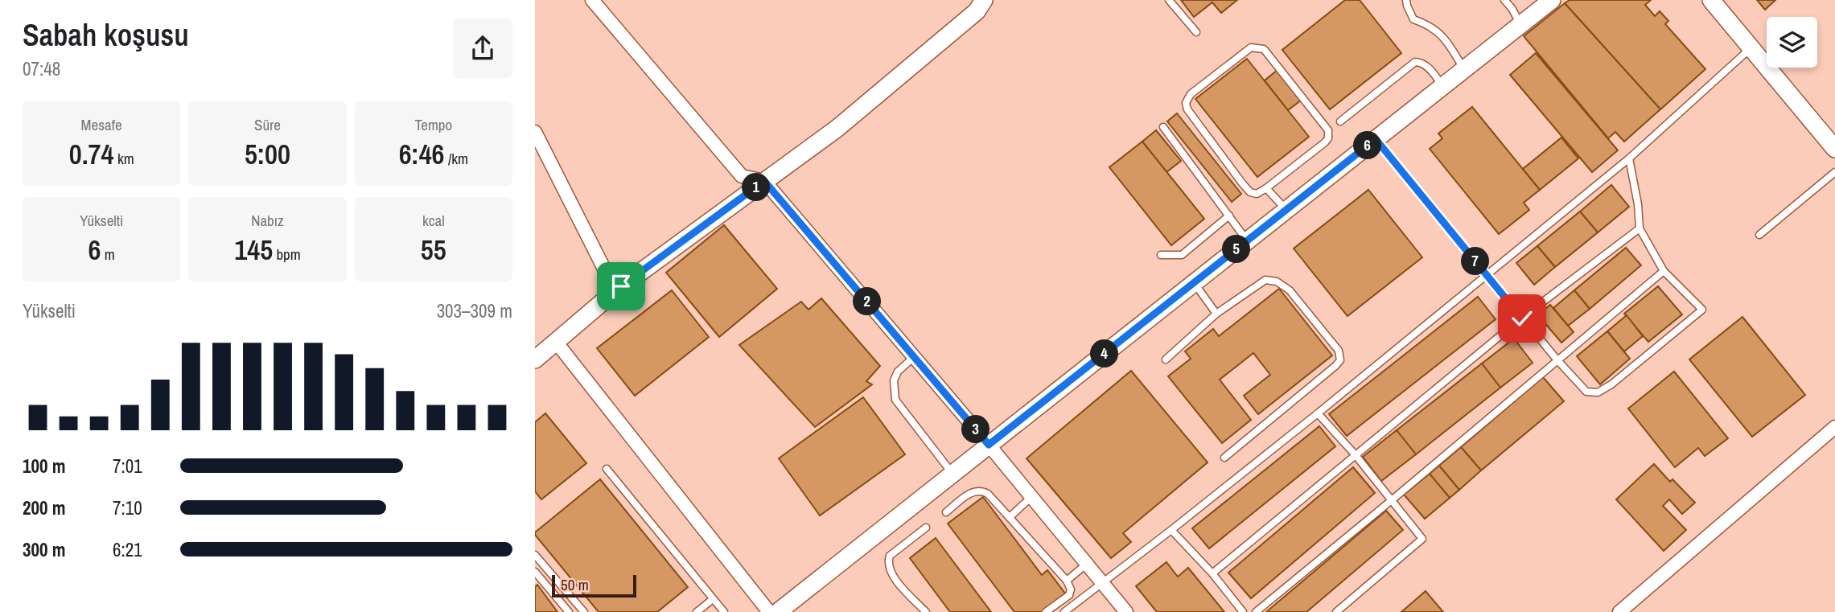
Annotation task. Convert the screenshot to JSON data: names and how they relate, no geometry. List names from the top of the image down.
{
  "scale_bar": "50 m",
  "page": {
    "heading": ["Sabah koşusu", "07:48"],
    "stats": [
      ["Mesafe", "0.74 km"],
      ["Süre", "5:00"],
      ["Tempo", "6:46 /km"],
      ["Yükselti", "6 m"],
      ["Nabız", "145 bpm"],
      ["kcal", "55"]
    ],
    "pins": [
      "6",
      "1",
      "5",
      "7",
      "2",
      "4",
      "3"
    ],
    "chart": ["Yükselti", "303–309 m"],
    "list": [
      {
        "name": "100 m",
        "note": "7:01"
      },
      {
        "name": "200 m",
        "note": "7:10"
      },
      {
        "name": "300 m",
        "note": "6:21"
      }
    ],
    "scale": "50 m"
  }
}
